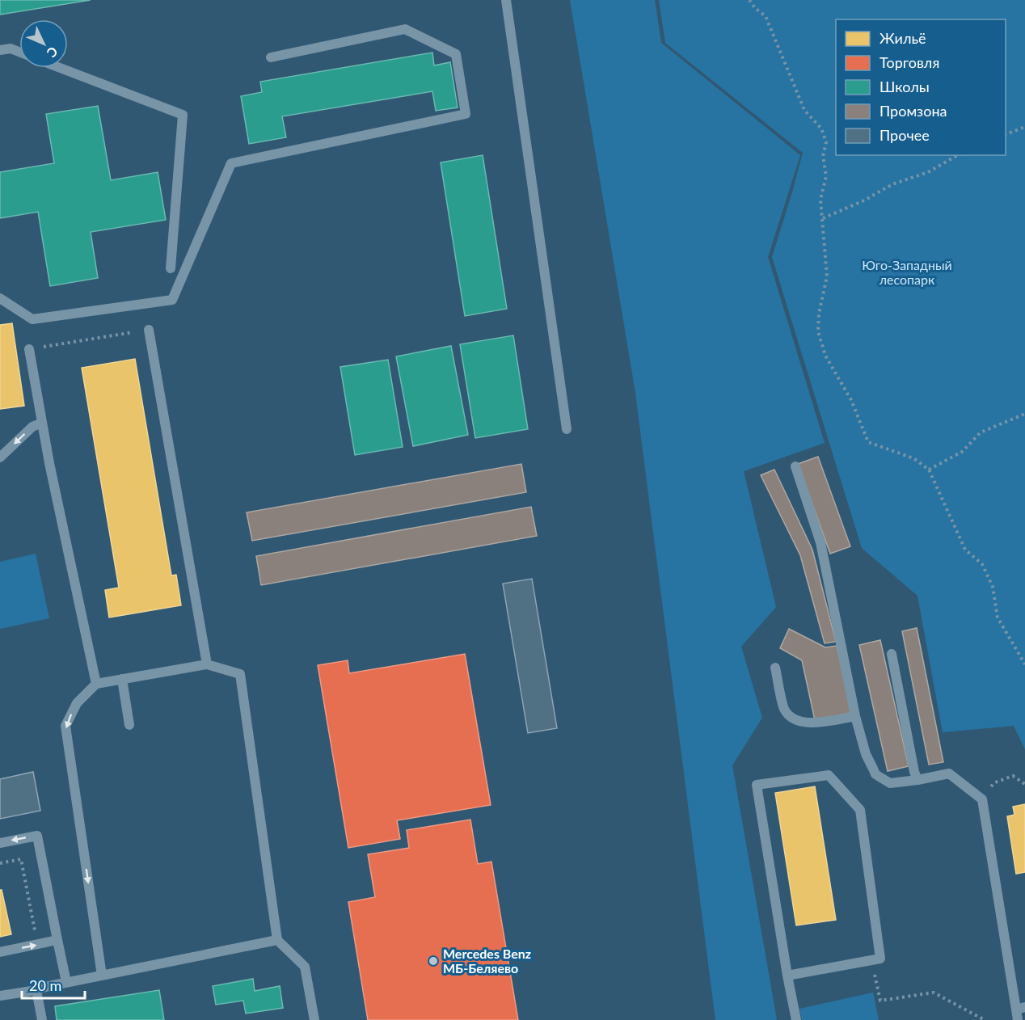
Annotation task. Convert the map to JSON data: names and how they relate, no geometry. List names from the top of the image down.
{
  "parks": ["Юго-Западный лесопарк"],
  "places": ["Mercedes Benz МБ-Беляево"],
  "legend": [
    "Жильё",
    "Торговля",
    "Школы",
    "Промзона",
    "Прочее"
  ],
  "scale_bar": "20 m",
  "north": "bottom right"
}
